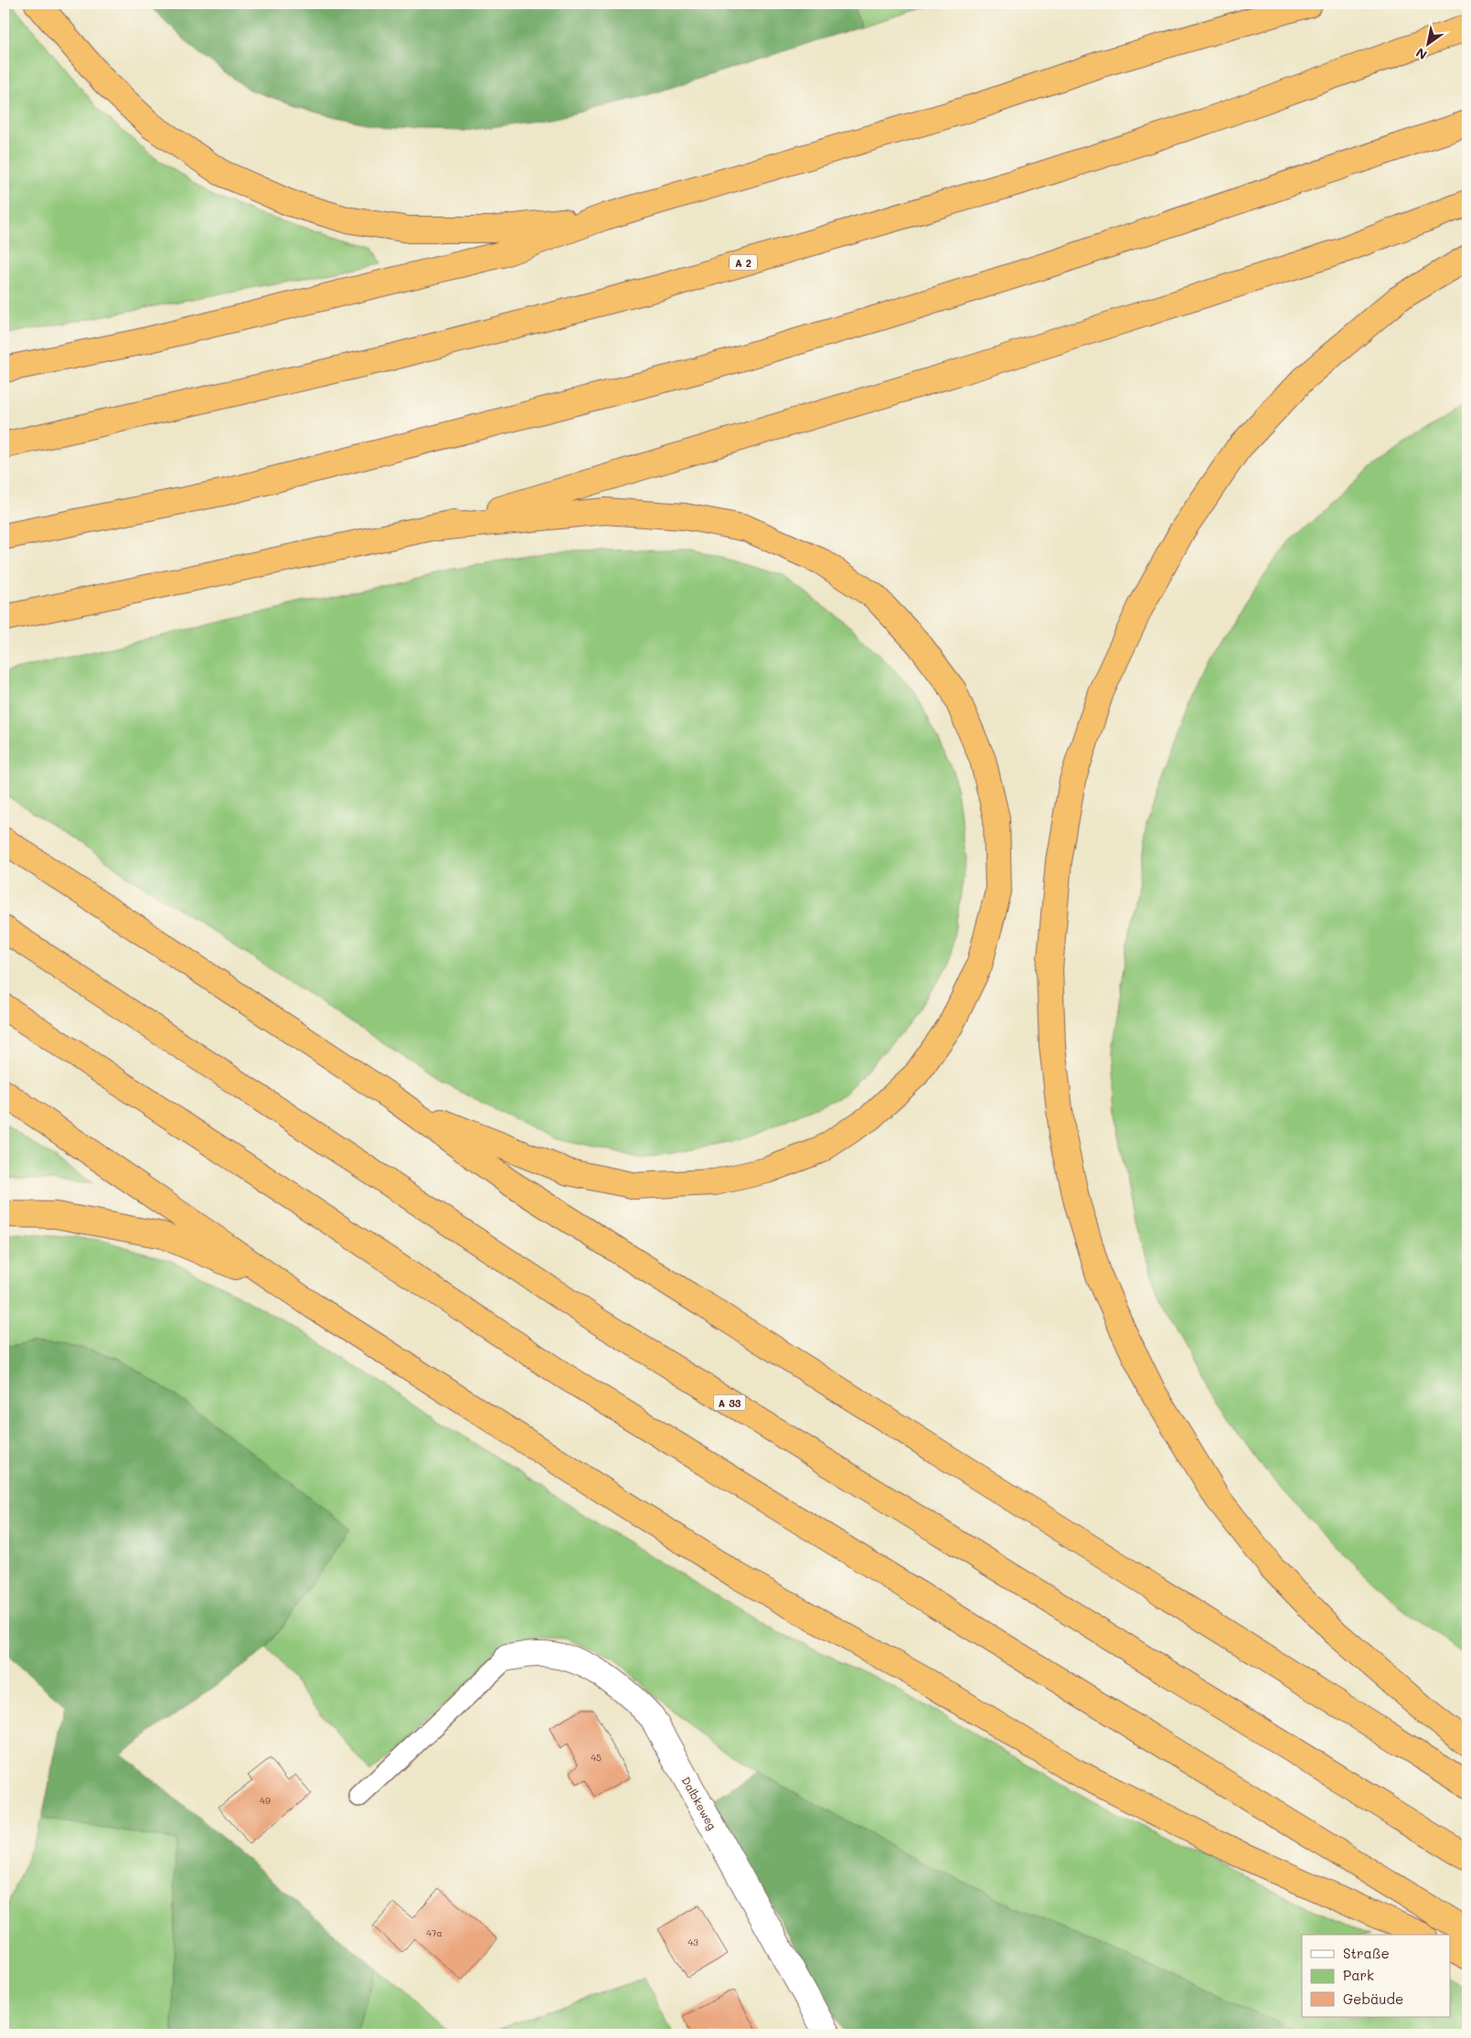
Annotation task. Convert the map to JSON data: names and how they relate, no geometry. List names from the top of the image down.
{
  "streets": {
    "highway": ["A 2", "A 33"],
    "street": ["Dalbkeweg"]
  },
  "house_numbers": [
    "45",
    "49",
    "47a",
    "43"
  ],
  "legend": ["Straße", "Park", "Gebäude"],
  "north": "bottom left"
}
